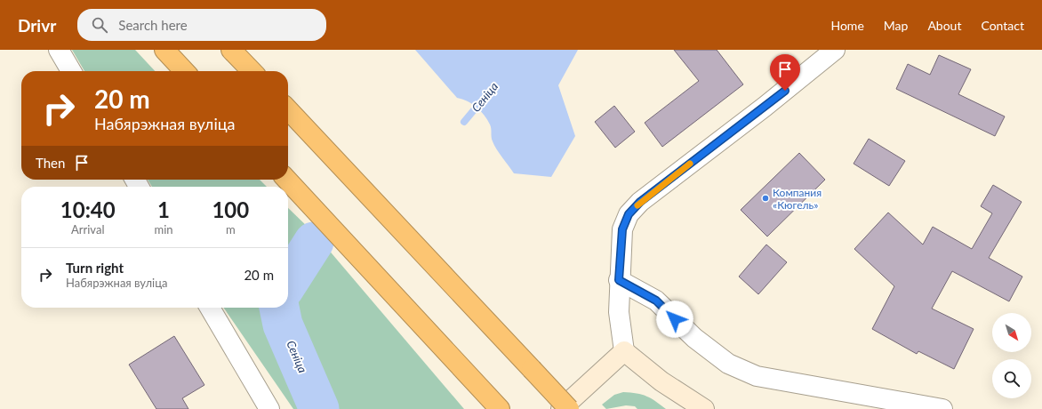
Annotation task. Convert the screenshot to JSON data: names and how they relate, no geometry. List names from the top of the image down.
{
  "water": ["Сеніца"],
  "places": ["Компания «Кюгель»"],
  "north": "bottom right",
  "page": {
    "header": "Drivr",
    "search": "Search here",
    "nav": [
      "Home",
      "Map",
      "About",
      "Contact"
    ],
    "turn": ["20 m", "Набярэжная вуліца"],
    "then": "Then",
    "eta": [
      "10:40",
      "Arrival",
      "1",
      "min",
      "100",
      "m"
    ],
    "list": [
      {
        "name": "Turn right",
        "note": "Набярэжная вуліца",
        "value": "20 m"
      }
    ]
  }
}
